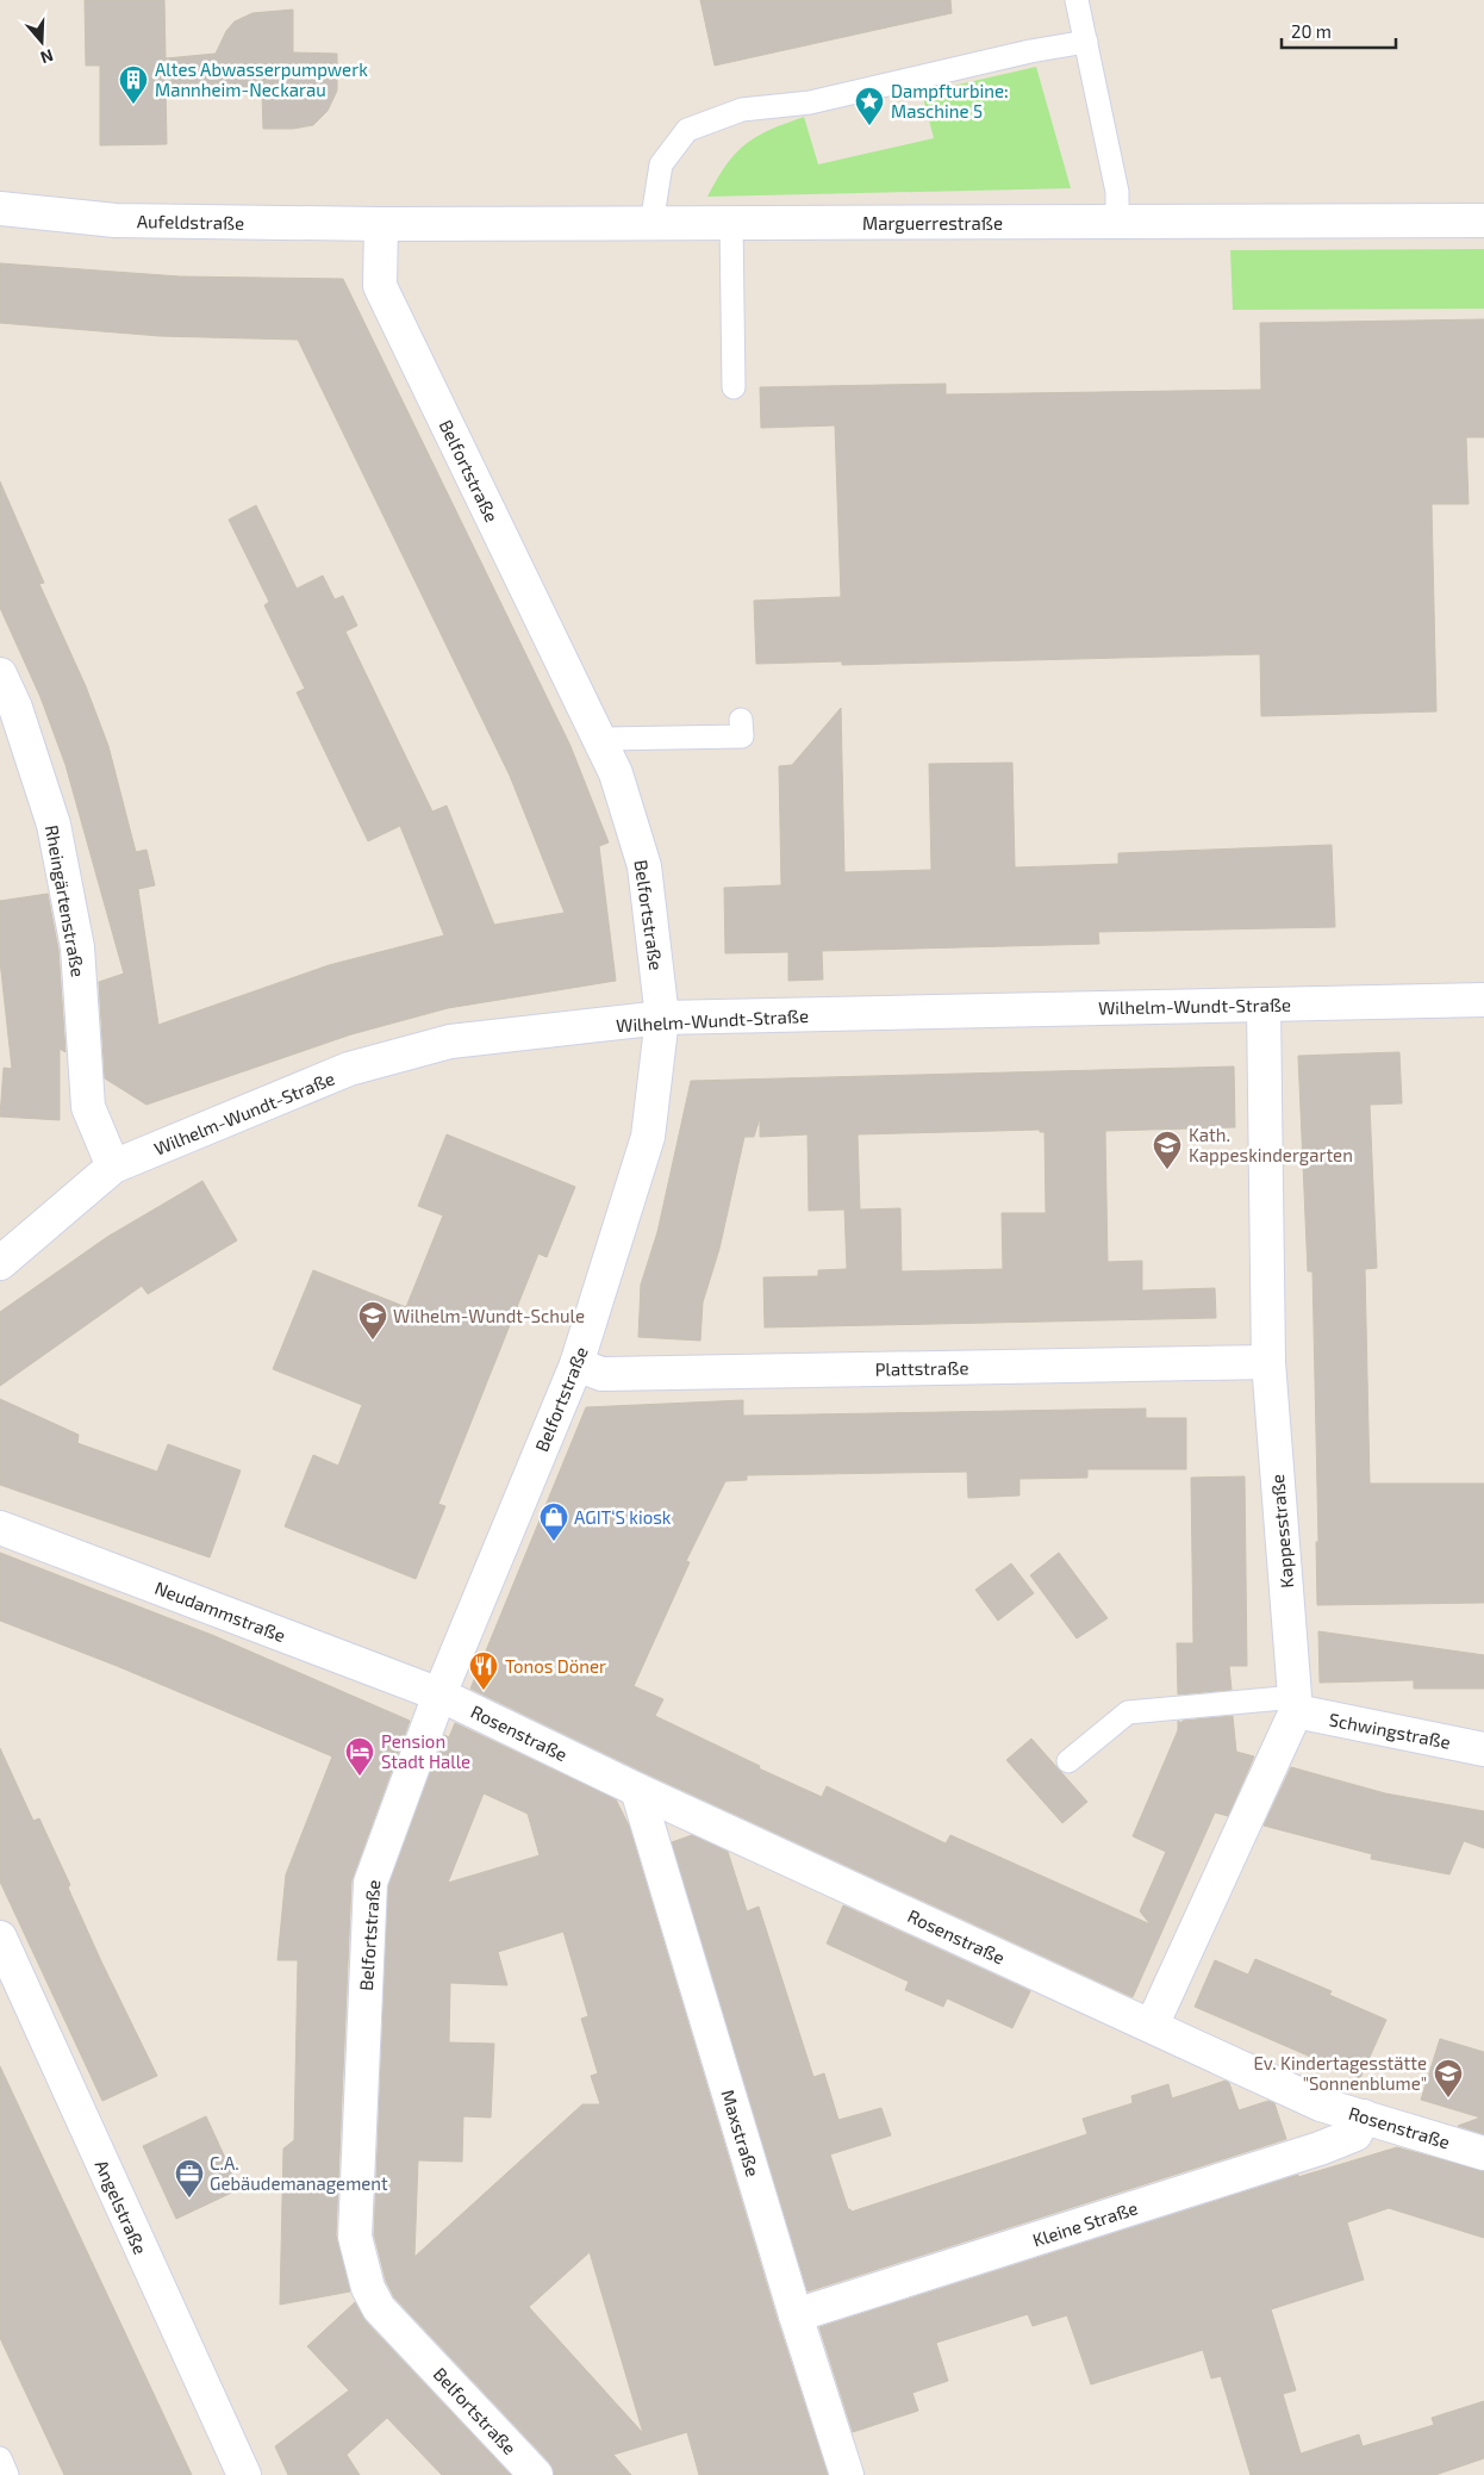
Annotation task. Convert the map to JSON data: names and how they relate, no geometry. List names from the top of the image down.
{
  "streets": {
    "street": [
      "Aufeldstraße",
      "Marguerrestraße",
      "Belfortstraße",
      "Rheingärtenstraße",
      "Wilhelm-Wundt-Straße",
      "Plattstraße",
      "Kappesstraße",
      "Neudammstraße",
      "Schwingstraße",
      "Rosenstraße",
      "Maxstraße",
      "Angelstraße",
      "Kleine Straße"
    ]
  },
  "crossings": [
    ["Aufeldstraße", "Marguerrestraße"],
    ["Aufeldstraße", "Belfortstraße"],
    ["Marguerrestraße", "Belfortstraße"],
    ["Belfortstraße", "Wilhelm-Wundt-Straße"],
    ["Belfortstraße", "Plattstraße"],
    ["Belfortstraße", "Neudammstraße"],
    ["Belfortstraße", "Rosenstraße"],
    ["Rheingärtenstraße", "Wilhelm-Wundt-Straße"],
    ["Wilhelm-Wundt-Straße", "Kappesstraße"],
    ["Plattstraße", "Kappesstraße"],
    ["Kappesstraße", "Schwingstraße"],
    ["Kappesstraße", "Rosenstraße"],
    ["Neudammstraße", "Rosenstraße"],
    ["Rosenstraße", "Maxstraße"],
    ["Rosenstraße", "Kleine Straße"],
    ["Maxstraße", "Kleine Straße"]
  ],
  "places": {
    "building": ["Altes Abwasserpumpwerk Mannheim-Neckarau"],
    "place": ["Dampfturbine: Maschine 5"],
    "school or university": ["Kath. Kappeskindergarten", "Wilhelm-Wundt-Schule", "Ev. Kindertagesstätte \"Sonnenblume\""],
    "shop": ["AGIT‘S kiosk"],
    "restaurant": ["Tonos Döner"],
    "hotel": ["Pension Stadt Halle"],
    "office": ["C.A. Gebäudemanagement"]
  },
  "scale_bar": "20 m",
  "north": "bottom"
}
